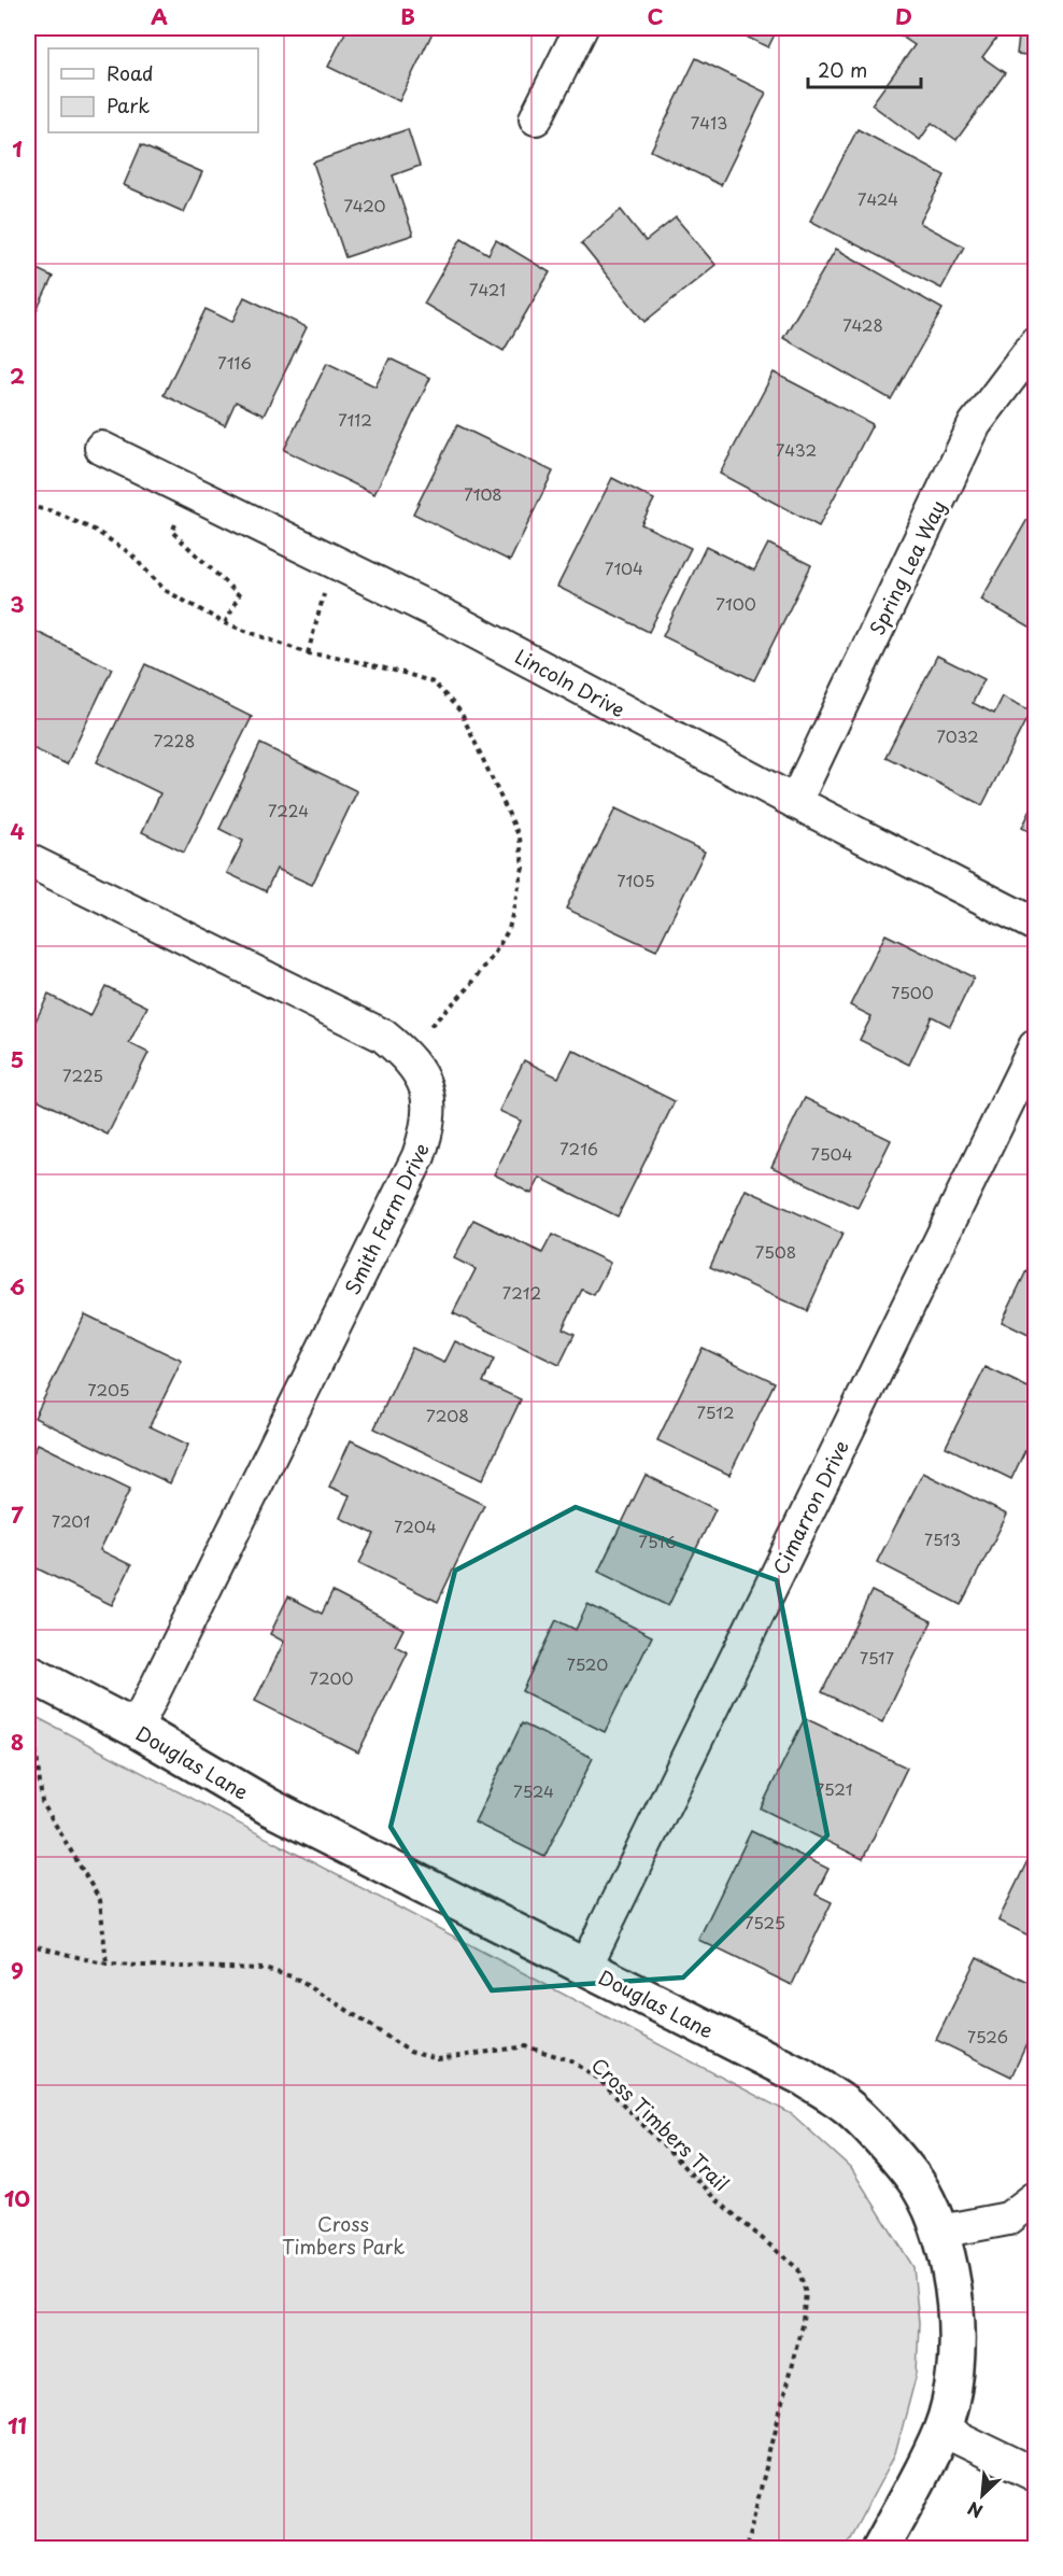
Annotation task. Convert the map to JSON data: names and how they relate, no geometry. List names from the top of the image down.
{
  "streets": {
    "street": [
      "Spring Lea Way",
      "Lincoln Drive",
      "Smith Farm Drive",
      "Cimarron Drive",
      "Douglas Lane"
    ],
    "path": ["Cross Timbers Trail"]
  },
  "crossings": [
    ["Spring Lea Way", "Lincoln Drive"],
    ["Smith Farm Drive", "Douglas Lane"],
    ["Cimarron Drive", "Douglas Lane"]
  ],
  "parks": ["Cross Timbers Park"],
  "house_numbers": [
    "7413",
    "7424",
    "7420",
    "7421",
    "7428",
    "7116",
    "7112",
    "7432",
    "7108",
    "7104",
    "7100",
    "7032",
    "7228",
    "7224",
    "7105",
    "7500",
    "7225",
    "7216",
    "7504",
    "7508",
    "7212",
    "7205",
    "7512",
    "7208",
    "7201",
    "7204",
    "7513",
    "7516",
    "7517",
    "7520",
    "7200",
    "7521",
    "7524",
    "7525",
    "7526"
  ],
  "legend": ["Road", "Park"],
  "scale_bar": "20 m",
  "north": "bottom left",
  "grid": {
    "columns": [
      "A",
      "B",
      "C",
      "D"
    ],
    "rows": [
      "1",
      "2",
      "3",
      "4",
      "5",
      "6",
      "7",
      "8",
      "9",
      "10",
      "11"
    ]
  }
}
